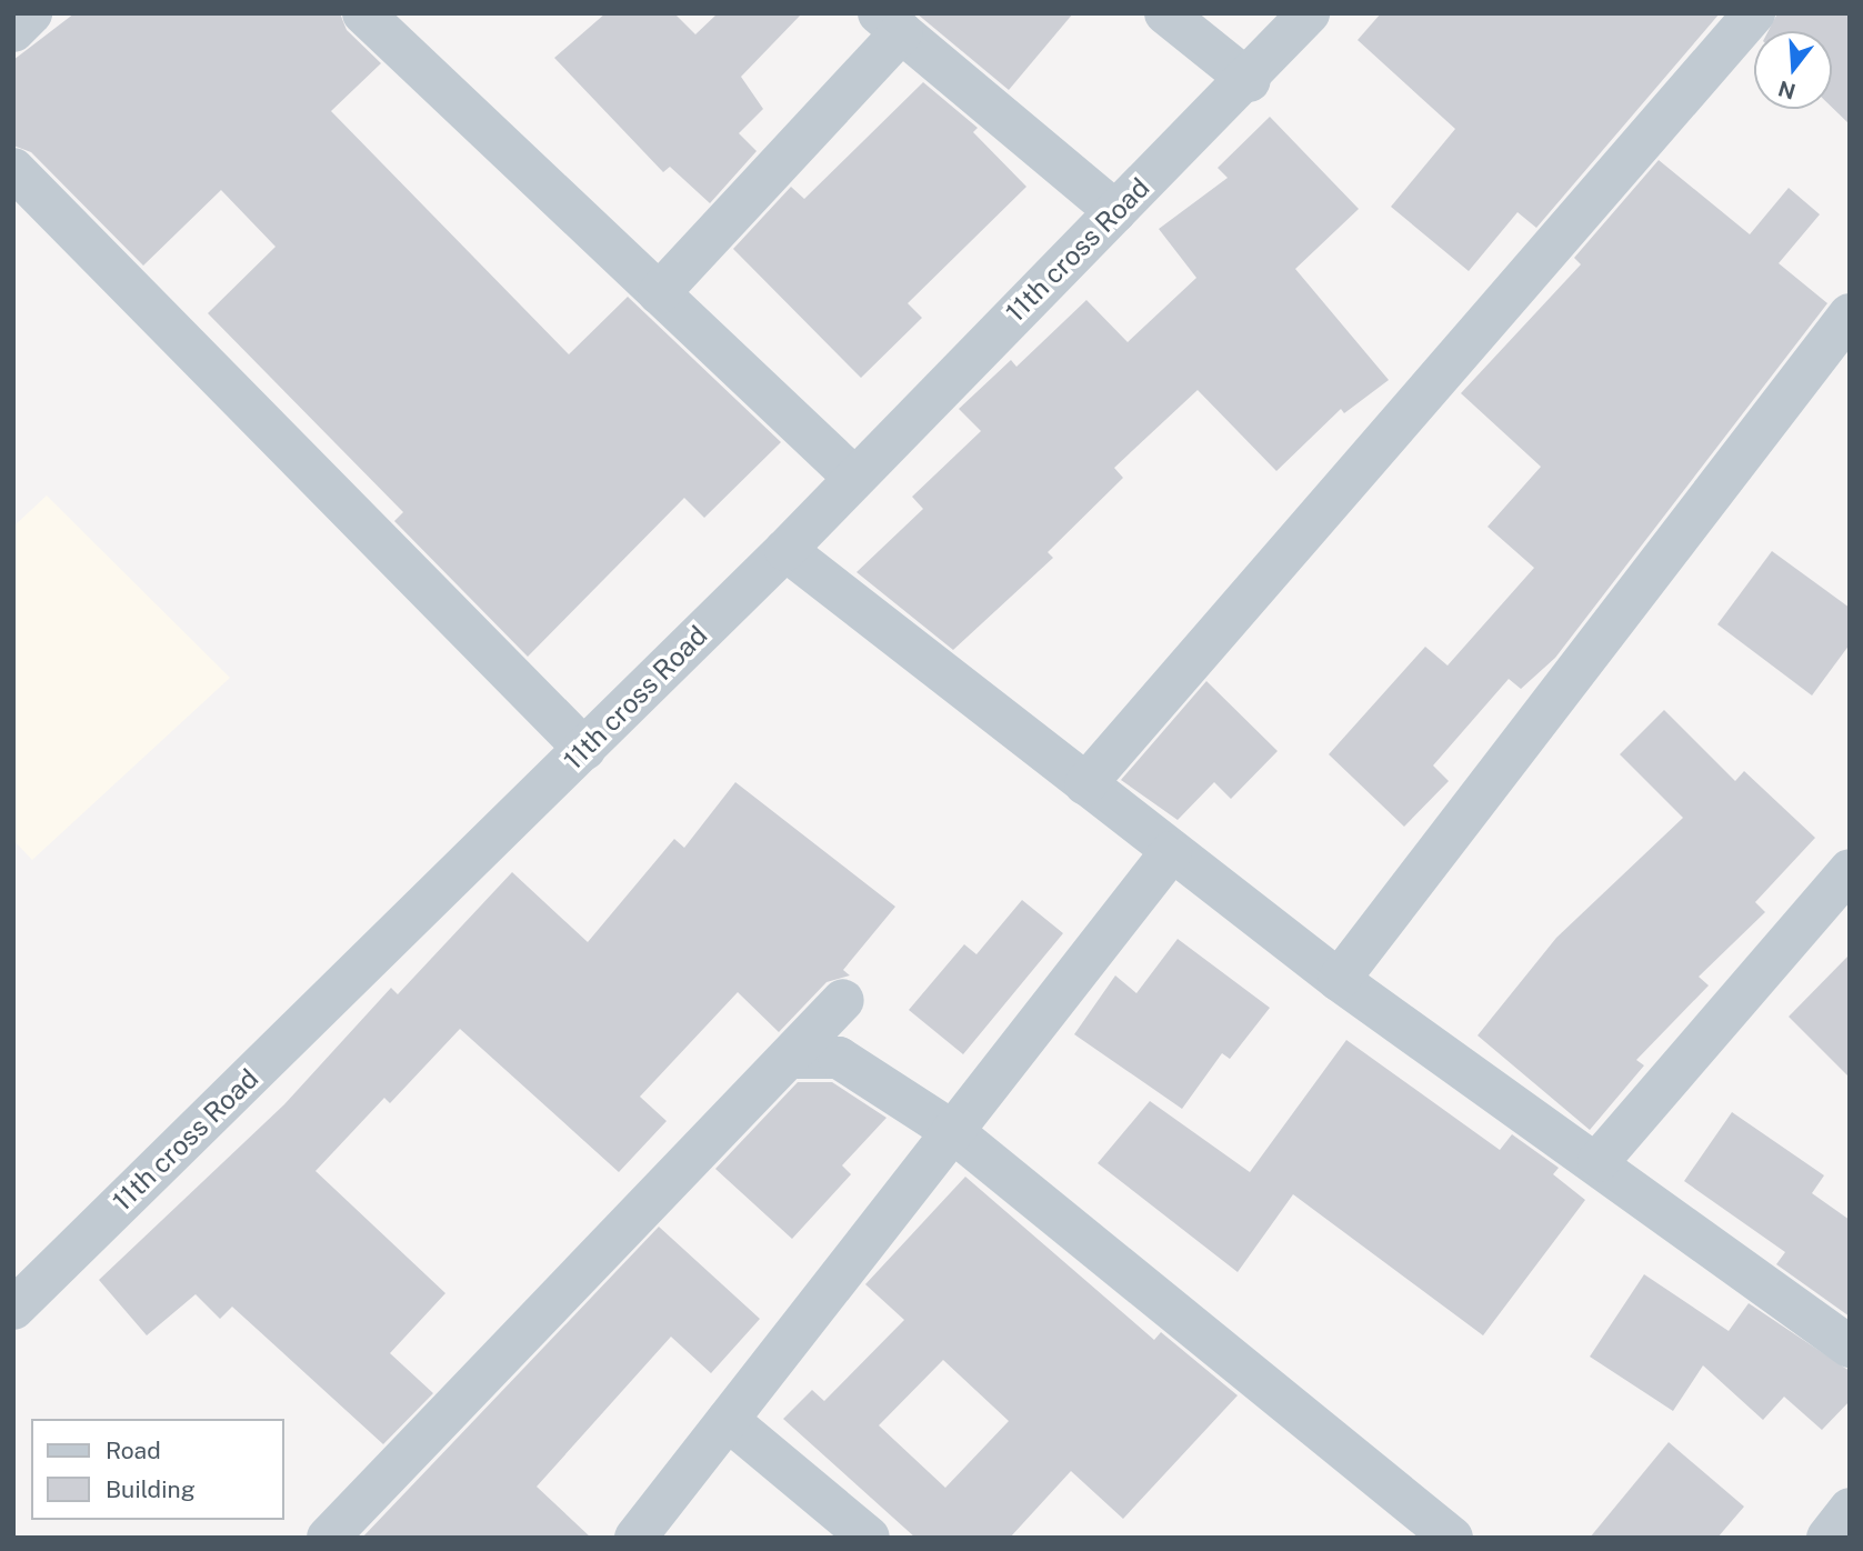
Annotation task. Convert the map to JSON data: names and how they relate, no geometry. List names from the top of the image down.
{
  "streets": {
    "street": ["11th cross Road"]
  },
  "legend": ["Road", "Building"],
  "north": "bottom"
}
